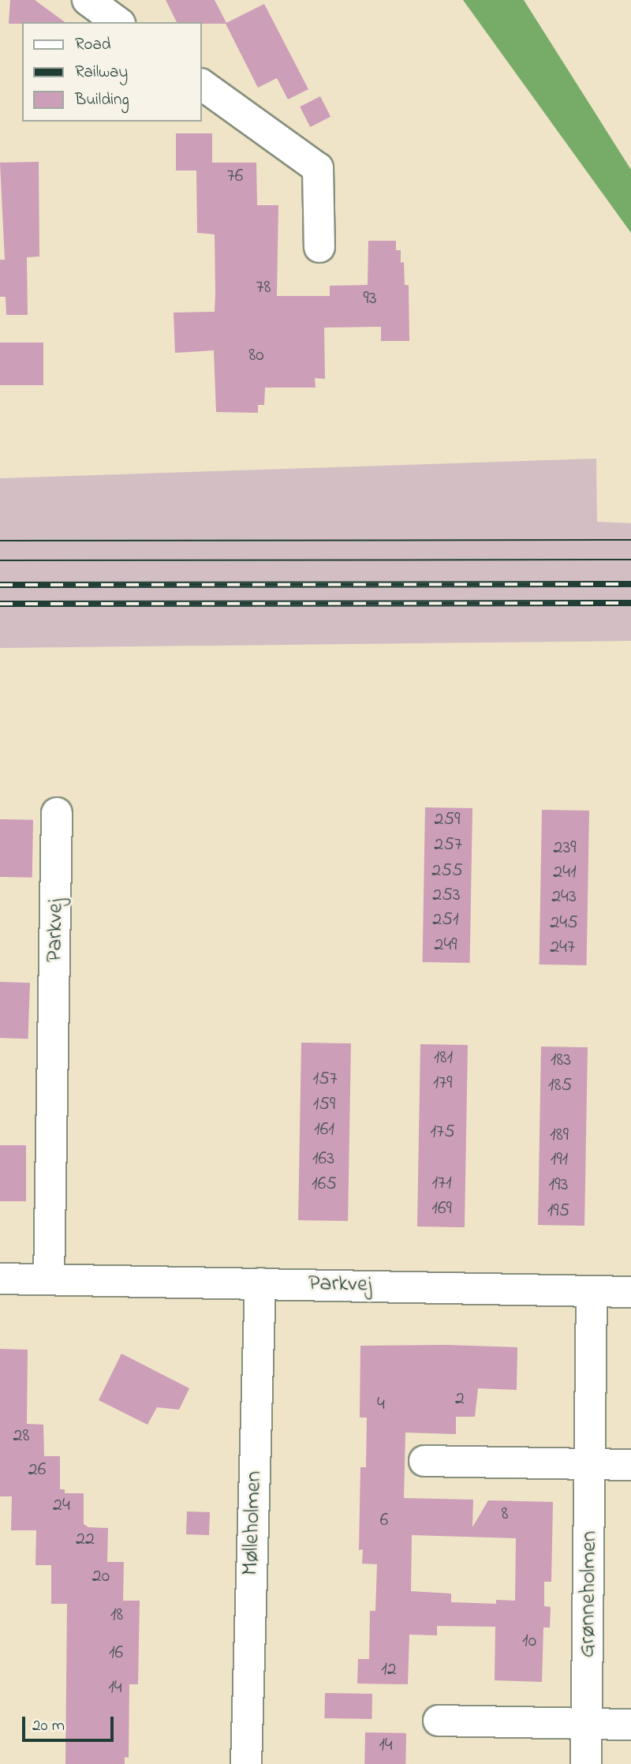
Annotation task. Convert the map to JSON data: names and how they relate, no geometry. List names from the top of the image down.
{
  "streets": {
    "street": ["Parkvej", "Mølleholmen", "Grønneholmen"]
  },
  "crossings": [
    ["Parkvej", "Mølleholmen"],
    ["Parkvej", "Grønneholmen"]
  ],
  "house_numbers": [
    "76",
    "78",
    "93",
    "80",
    "259",
    "257",
    "239",
    "255",
    "241",
    "253",
    "243",
    "251",
    "245",
    "249",
    "247",
    "181",
    "183",
    "157",
    "179",
    "185",
    "159",
    "161",
    "175",
    "189",
    "163",
    "191",
    "171",
    "165",
    "193",
    "169",
    "195",
    "2",
    "4",
    "28",
    "26",
    "24",
    "8",
    "6",
    "22",
    "20",
    "18",
    "10",
    "16",
    "12",
    "14",
    "14"
  ],
  "legend": ["Road", "Railway", "Building"],
  "scale_bar": "20 m"
}
